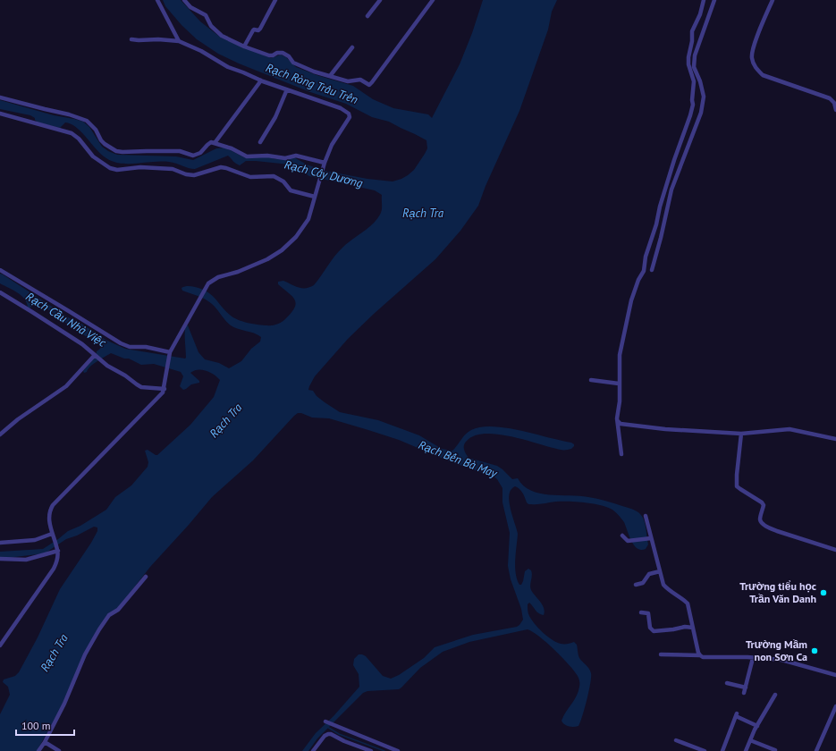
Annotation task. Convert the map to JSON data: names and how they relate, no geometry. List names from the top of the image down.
{
  "water": [
    "Rạch Ròng Trâu Trên",
    "Rạch Cây Dương",
    "Rạch Tra",
    "Rạch Cầu Nhà Việc",
    "Rạch Bến Bà May"
  ],
  "places": ["Trường tiểu học Trần Văn Danh", "Trường Mầm non Sơn Ca"],
  "scale_bar": "100 m"
}
